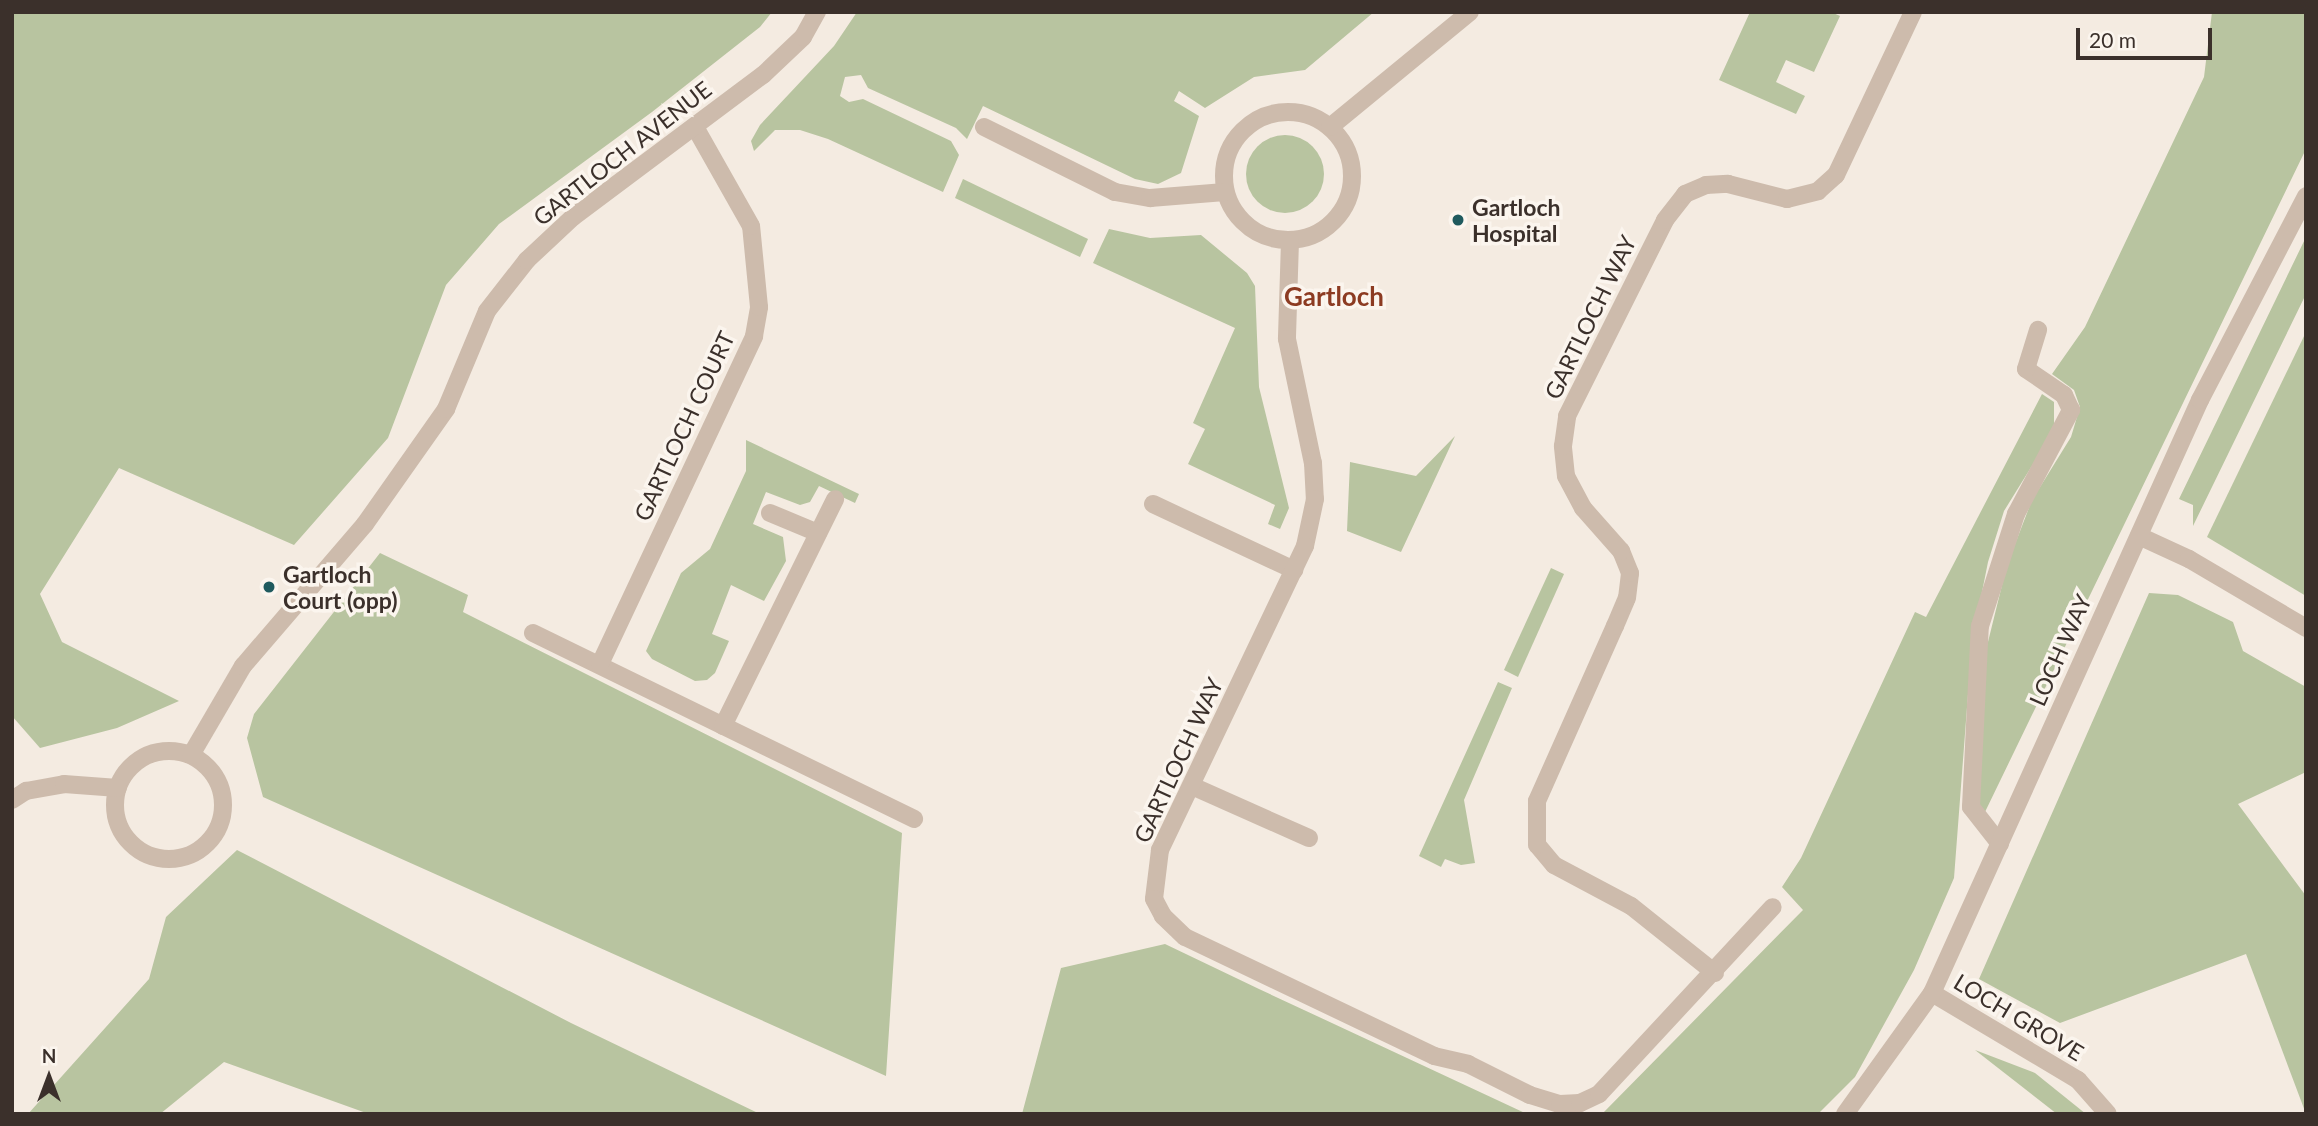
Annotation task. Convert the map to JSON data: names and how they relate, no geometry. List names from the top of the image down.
{
  "streets": {
    "street": [
      "GARTLOCH AVENUE",
      "GARTLOCH WAY",
      "GARTLOCH COURT",
      "LOCH WAY",
      "LOCH GROVE"
    ]
  },
  "crossings": [
    ["GARTLOCH AVENUE", "GARTLOCH COURT"],
    ["LOCH WAY", "LOCH GROVE"]
  ],
  "districts": ["Gartloch"],
  "places": ["Gartloch Hospital", "Gartloch Court (opp)"],
  "scale_bar": "20 m",
  "north": "top"
}
